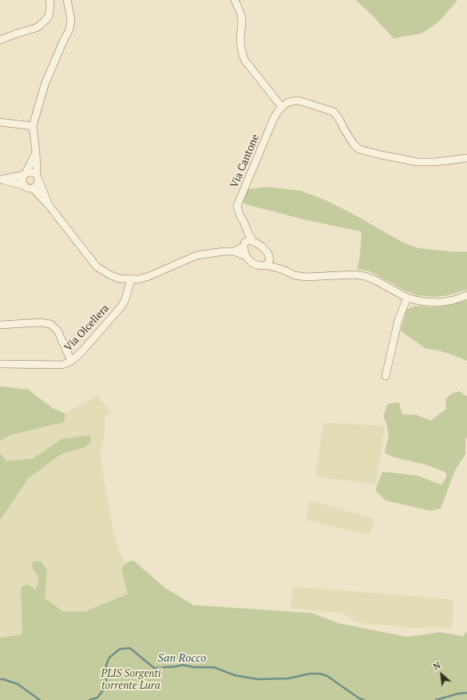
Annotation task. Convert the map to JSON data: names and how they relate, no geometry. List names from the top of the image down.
{
  "streets": {
    "street": ["Via Cantone", "Via Olcellera"]
  },
  "water": ["San Rocco"],
  "parks": ["PLIS Sorgenti torrente Lura"],
  "north": "top left"
}
